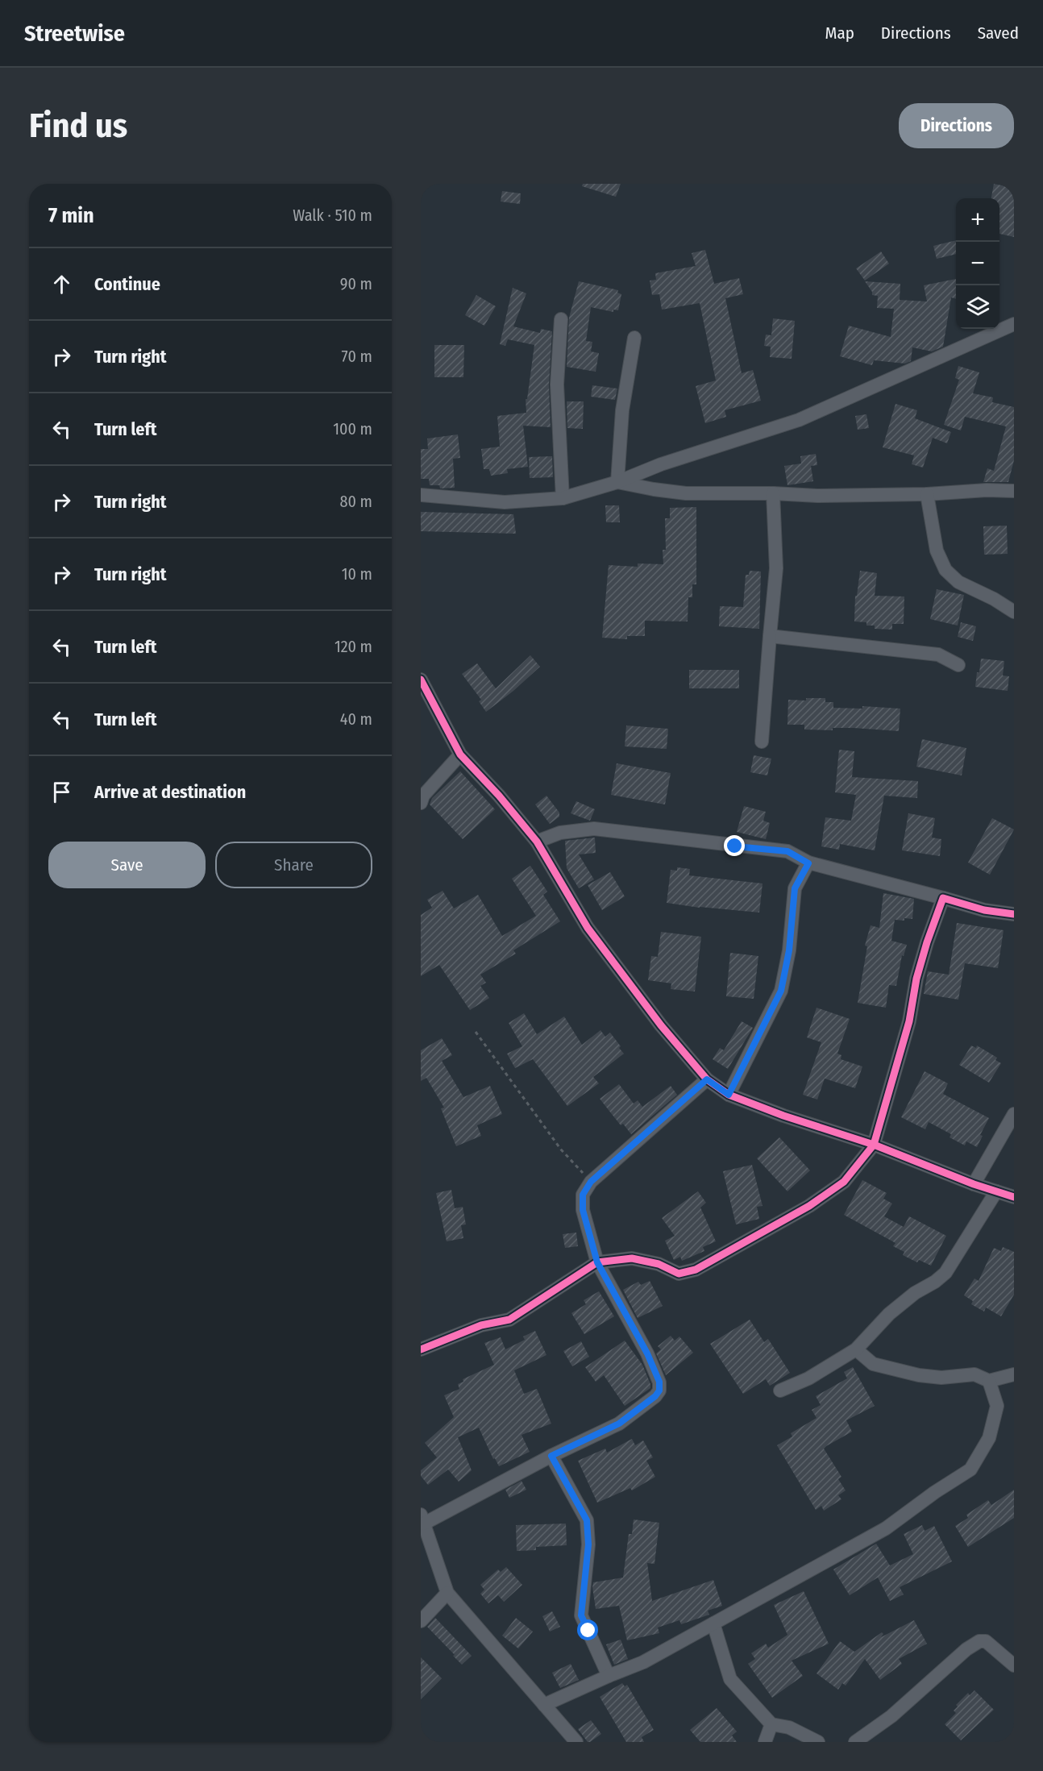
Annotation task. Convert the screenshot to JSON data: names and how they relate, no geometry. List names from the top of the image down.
{
  "page": {
    "header": "Streetwise",
    "nav": ["Map", "Directions", "Saved"],
    "buttons": [
      "Directions",
      ["Save", "Share"]
    ],
    "title": "Find us",
    "heading": ["7 min", "Walk · 510 m"],
    "map_buttons": ["+", "−"],
    "list": [
      ["Continue", "90 m"],
      ["Turn right", "70 m"],
      ["Turn left", "100 m"],
      ["Turn right", "80 m"],
      ["Turn right", "10 m"],
      ["Turn left", "120 m"],
      ["Turn left", "40 m"],
      "Arrive at destination"
    ]
  }
}
